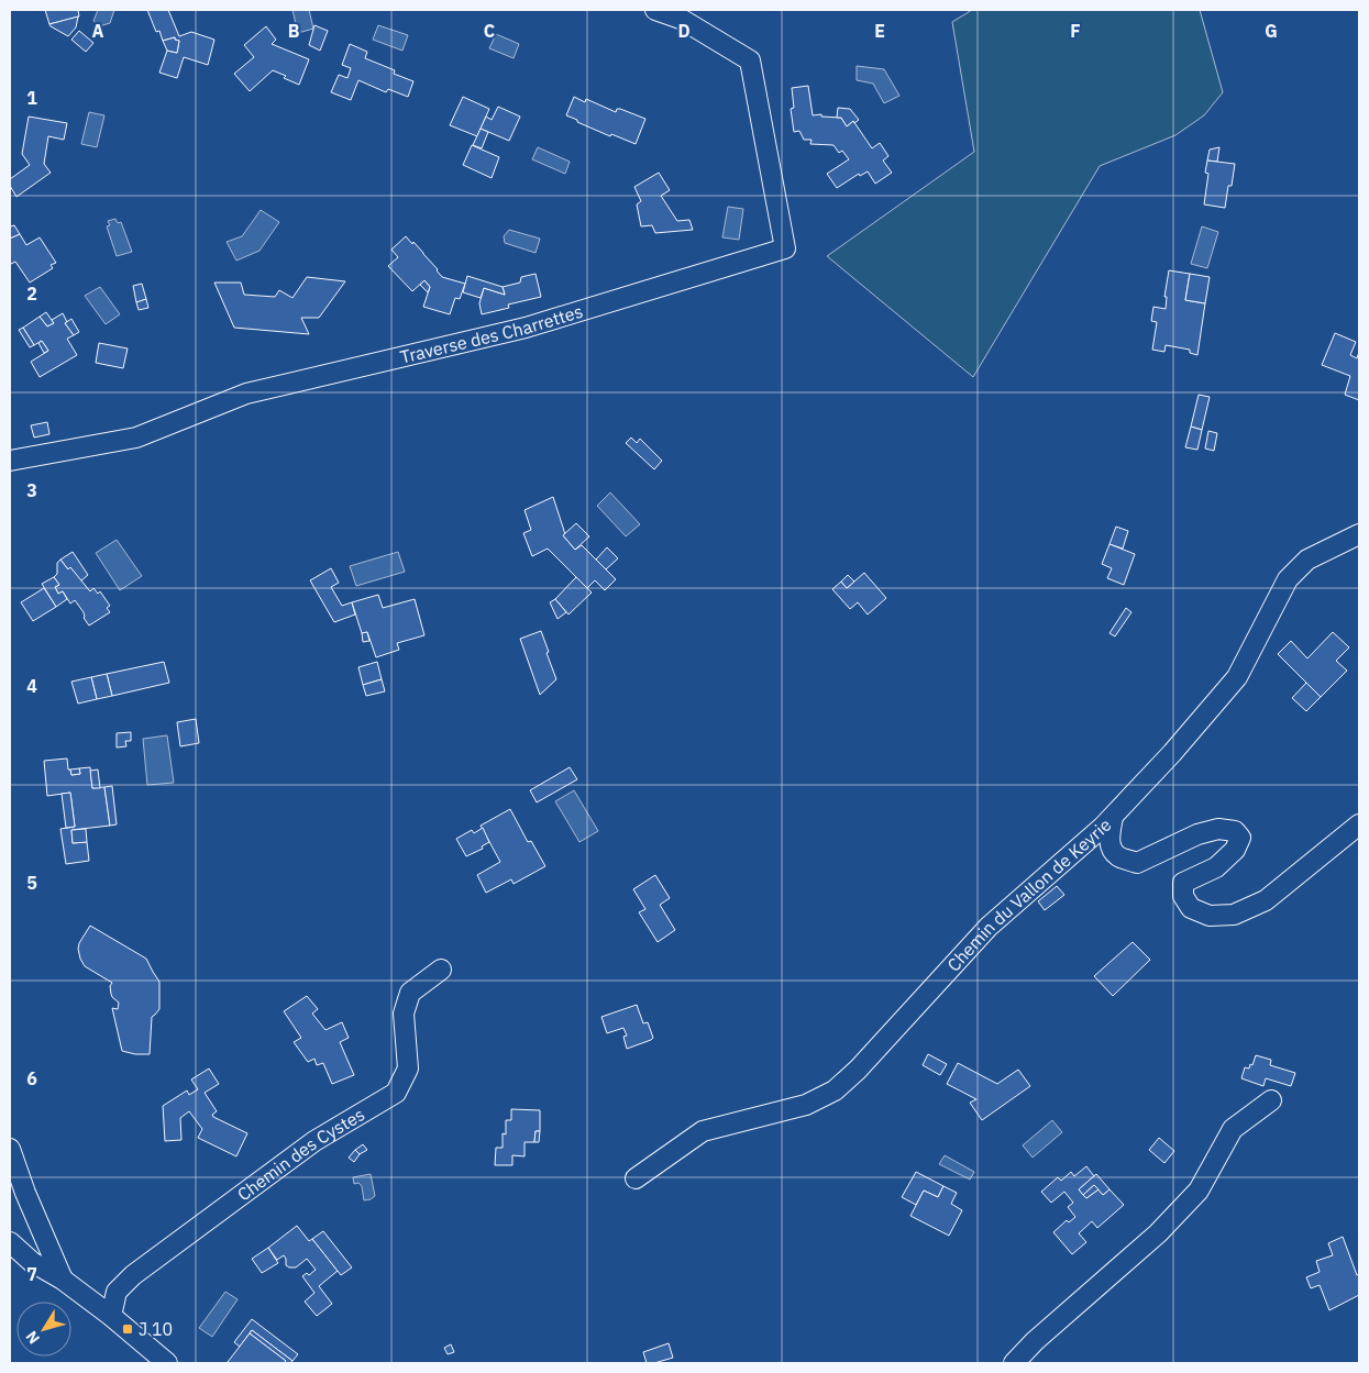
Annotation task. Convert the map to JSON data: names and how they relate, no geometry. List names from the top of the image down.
{
  "streets": {
    "street": ["Traverse des Charrettes", "Chemin du Vallon de Keyrie", "Chemin des Cystes"]
  },
  "places": {
    "transit": ["J 10"]
  },
  "north": "bottom left",
  "grid": {
    "columns": [
      "A",
      "B",
      "C",
      "D",
      "E",
      "F",
      "G"
    ],
    "rows": [
      "1",
      "2",
      "3",
      "4",
      "5",
      "6",
      "7"
    ]
  }
}
